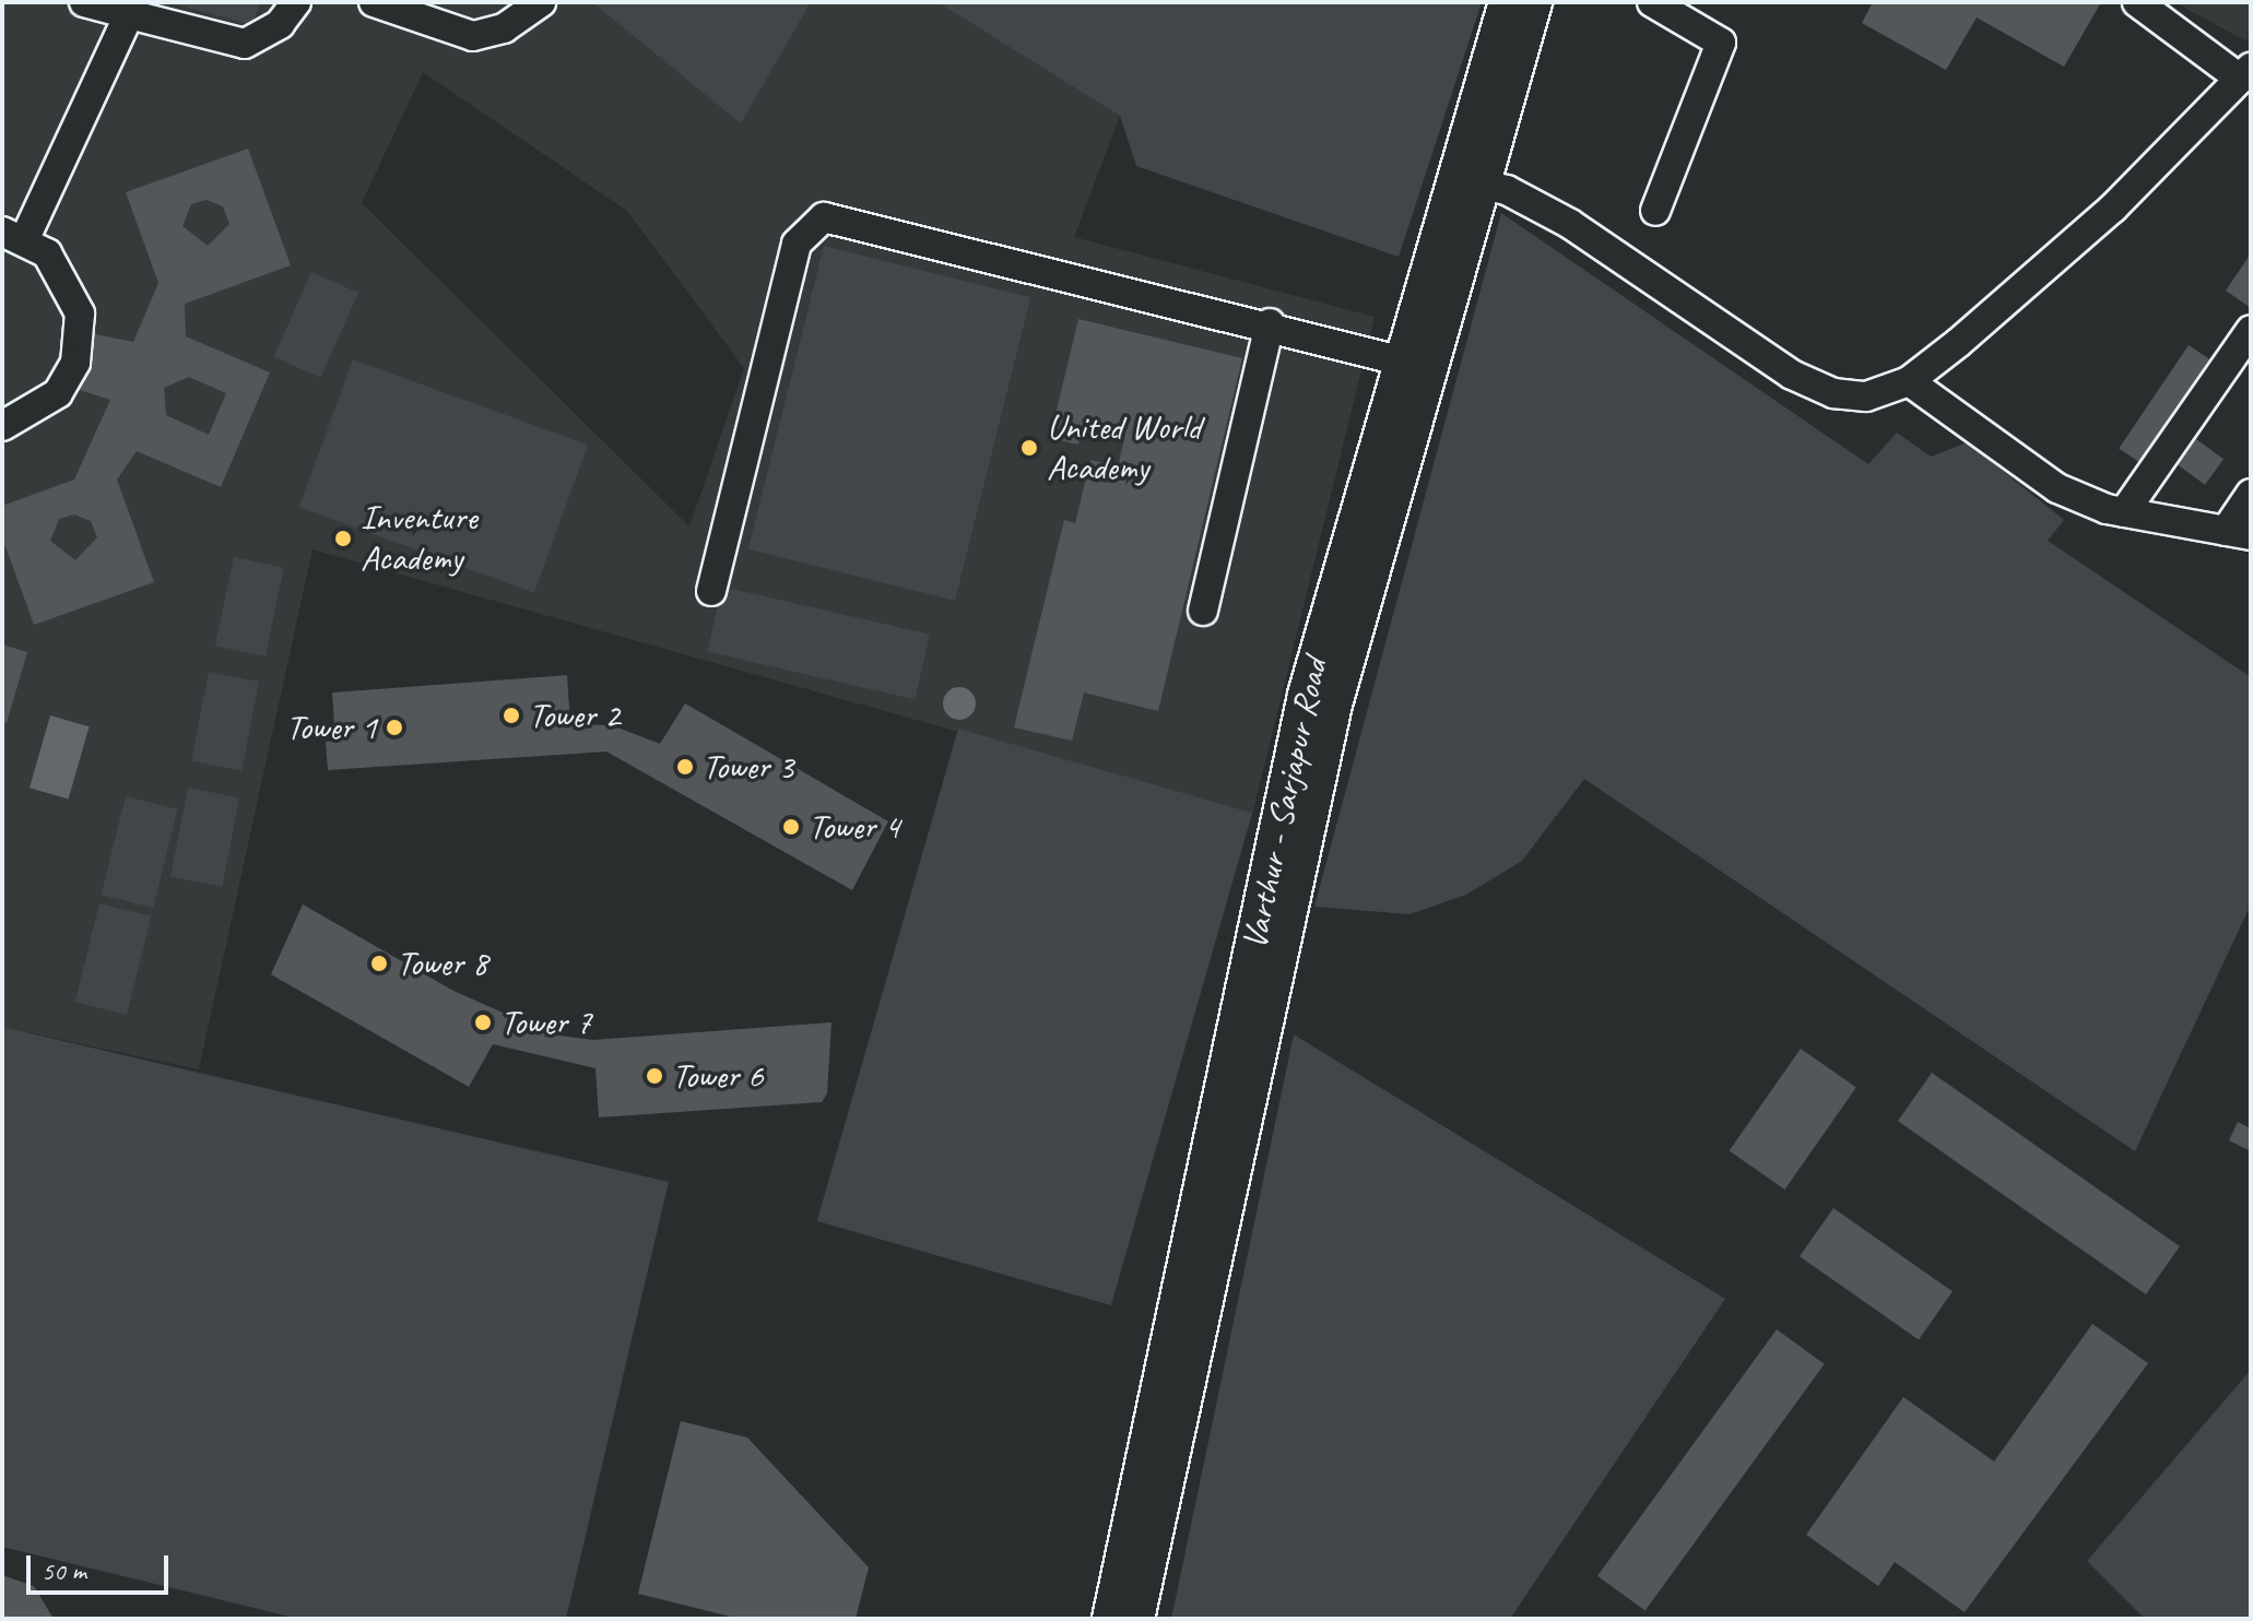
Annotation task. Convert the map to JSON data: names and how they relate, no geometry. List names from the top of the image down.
{
  "streets": {
    "main road": ["Varthur - Sarjapur Road"]
  },
  "places": [
    "United World Academy",
    "Inventure Academy",
    "Tower 2",
    "Tower 1",
    "Tower 3",
    "Tower 4",
    "Tower 8",
    "Tower 7",
    "Tower 6"
  ],
  "scale_bar": "50 m"
}
